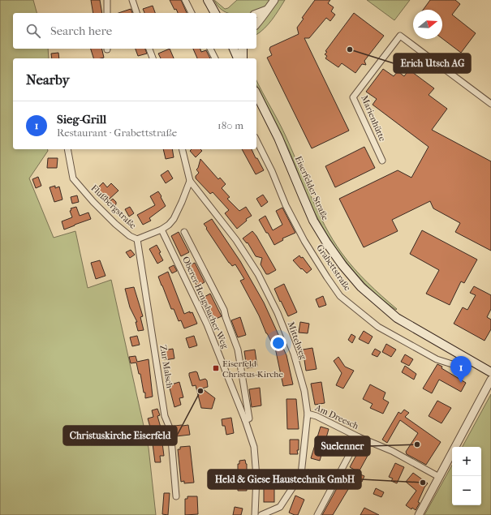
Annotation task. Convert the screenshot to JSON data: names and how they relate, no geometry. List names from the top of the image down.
{
  "streets": {
    "main road": ["Eiserfelder Straße"],
    "street": [
      "Marienhütte",
      "Flußbergstraße",
      "Grabettstraße",
      "Oberer Hengsbacher Weg",
      "Mittelweg",
      "Zur Malsch",
      "Am Dreesch"
    ]
  },
  "crossings": [
    ["Eiserfelder Straße", "Grabettstraße"],
    ["Flußbergstraße", "Oberer Hengsbacher Weg"],
    ["Flußbergstraße", "Mittelweg"],
    ["Flußbergstraße", "Zur Malsch"],
    ["Mittelweg", "Am Dreesch"]
  ],
  "places": {
    "other": [
      "Erich Utsch AG",
      "Christuskirche Eiserfeld",
      "Suelenner",
      "Held & Giese Haustechnik GmbH"
    ],
    "transit": ["Eiserfeld Christus-Kirche"]
  },
  "north": "right",
  "page": {
    "search": "Search here",
    "heading": "Nearby",
    "list": [
      {
        "mark": "1",
        "name": "Sieg-Grill",
        "note": "Restaurant · Grabettstraße",
        "value": "180 m"
      }
    ],
    "pins": "1",
    "map_buttons": ["+", "−"]
  }
}
